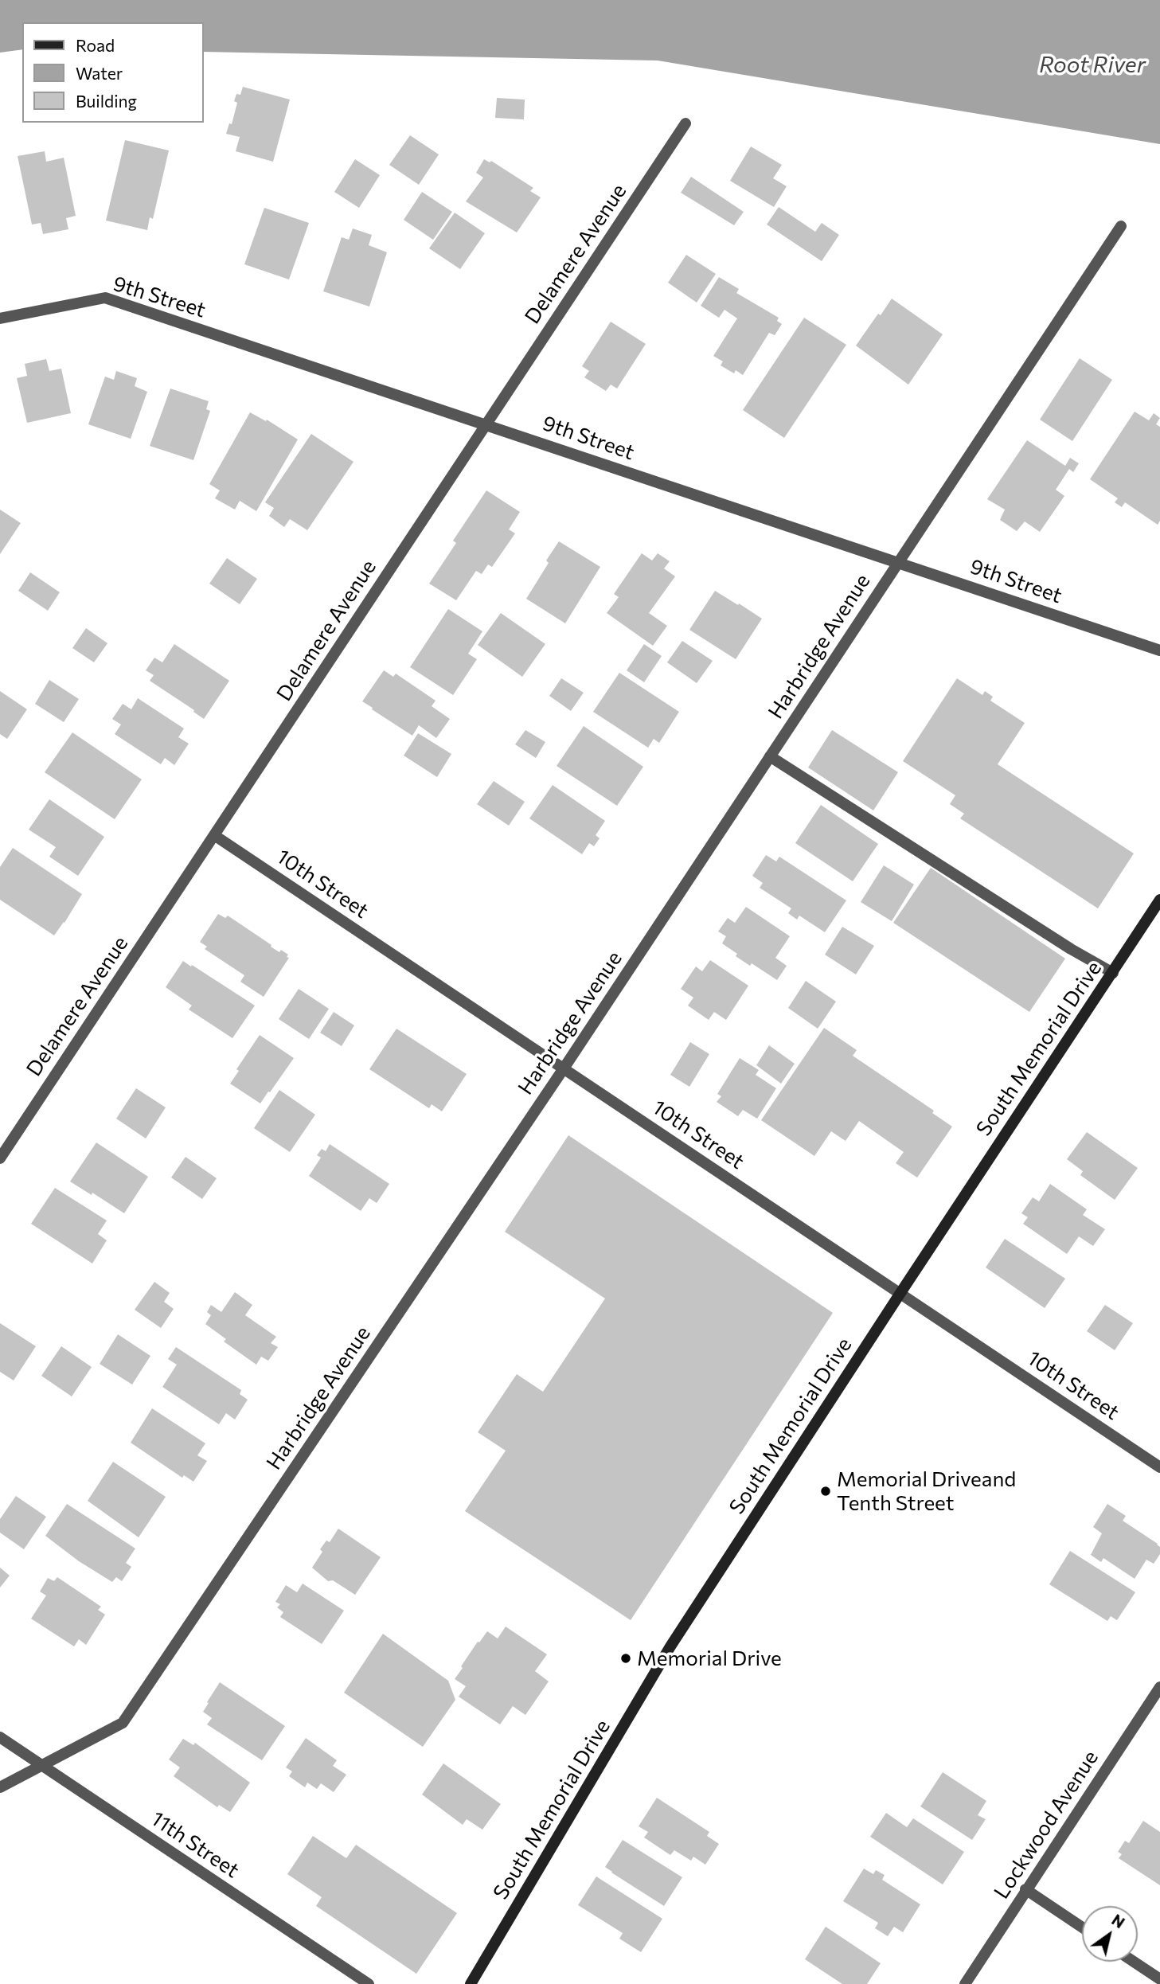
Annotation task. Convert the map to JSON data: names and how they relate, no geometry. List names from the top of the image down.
{
  "streets": {
    "main road": ["South Memorial Drive"],
    "street": [
      "Delamere Avenue",
      "9th Street",
      "Harbridge Avenue",
      "10th Street",
      "Lockwood Avenue",
      "11th Street"
    ]
  },
  "crossings": [
    ["Delamere Avenue", "9th Street"],
    ["Delamere Avenue", "10th Street"],
    ["9th Street", "Harbridge Avenue"],
    ["Harbridge Avenue", "10th Street"],
    ["Harbridge Avenue", "11th Street"],
    ["10th Street", "South Memorial Drive"]
  ],
  "water": ["Root River"],
  "places": ["Memorial Driveand Tenth Street", "Memorial Drive"],
  "legend": ["Road", "Water", "Building"],
  "north": "top right"
}
